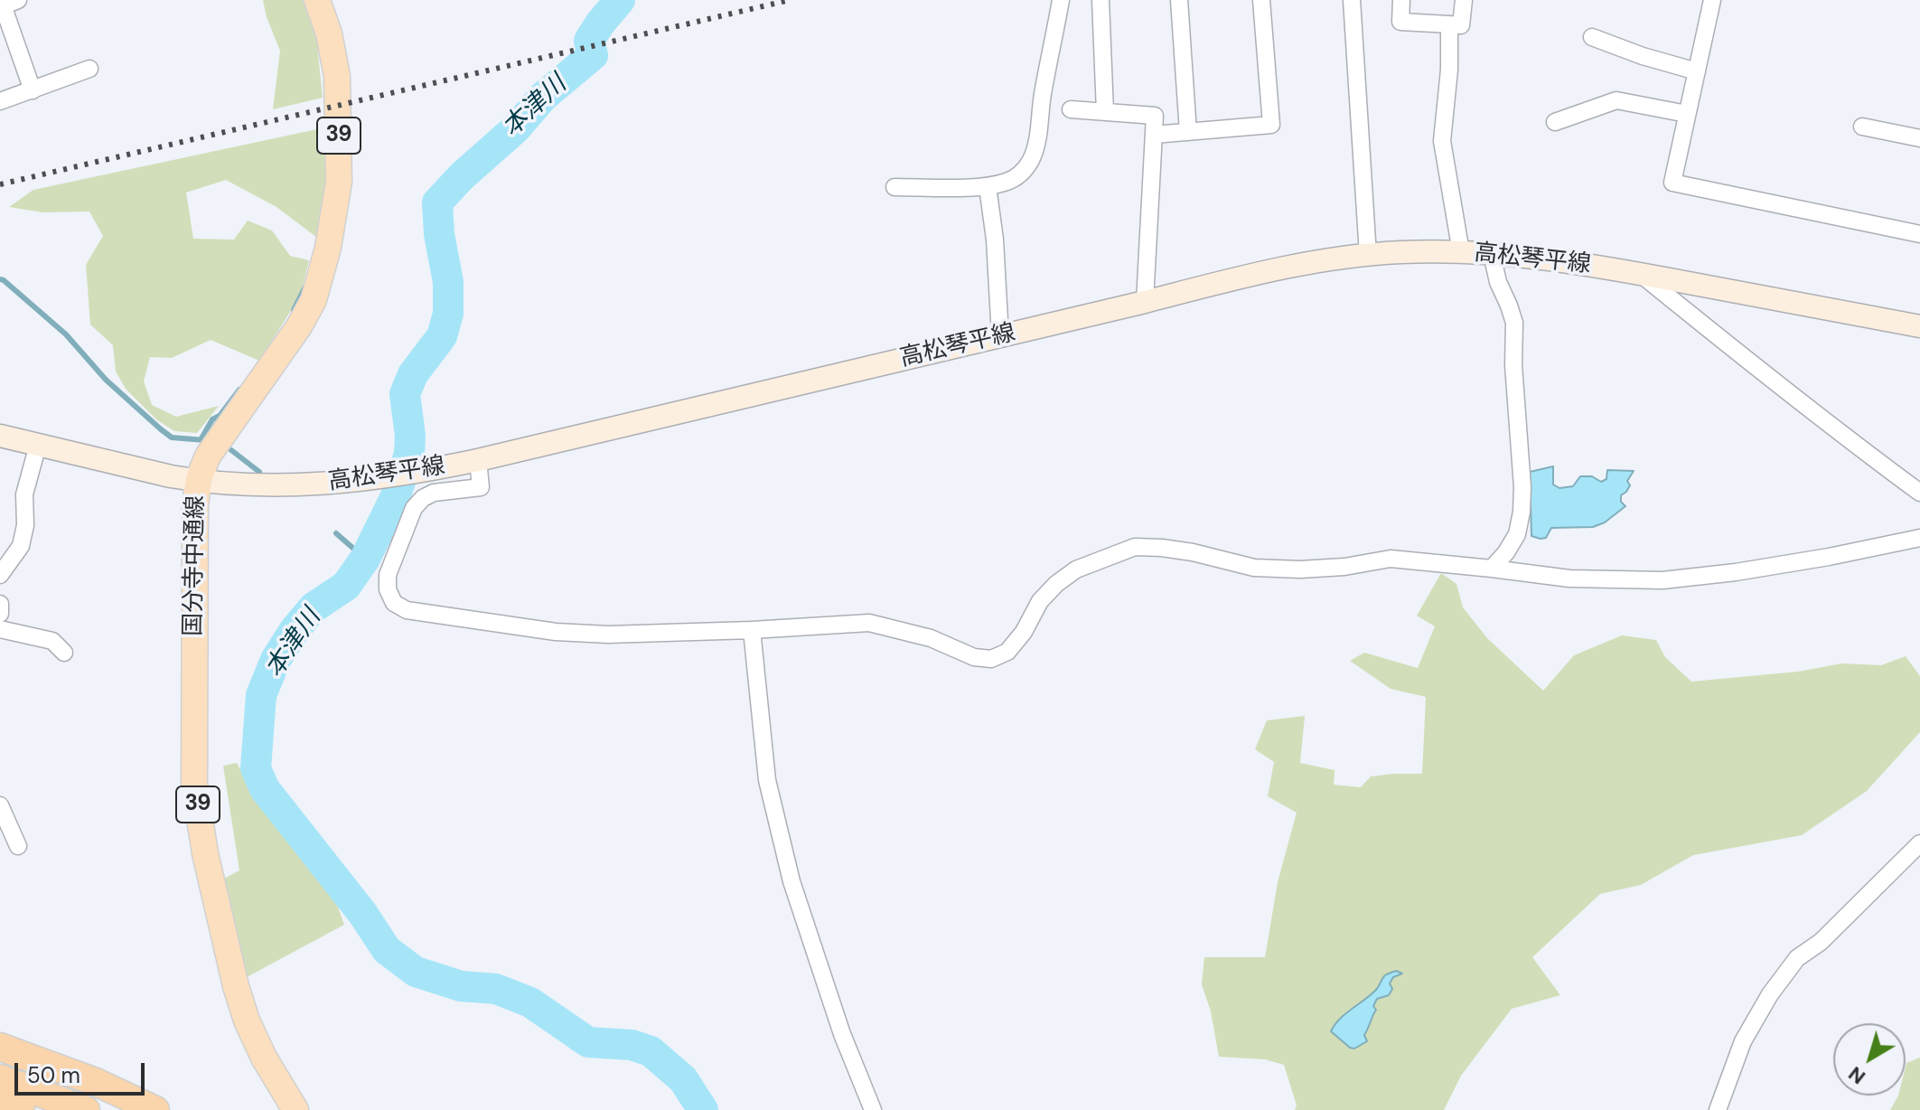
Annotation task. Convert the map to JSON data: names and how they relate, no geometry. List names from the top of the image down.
{
  "streets": {
    "main road": ["39", "高松琴平線", "国分寺中通線"]
  },
  "crossings": [
    ["高松琴平線", "国分寺中通線"]
  ],
  "water": ["本津川"],
  "scale_bar": "50 m",
  "north": "bottom left"
}
